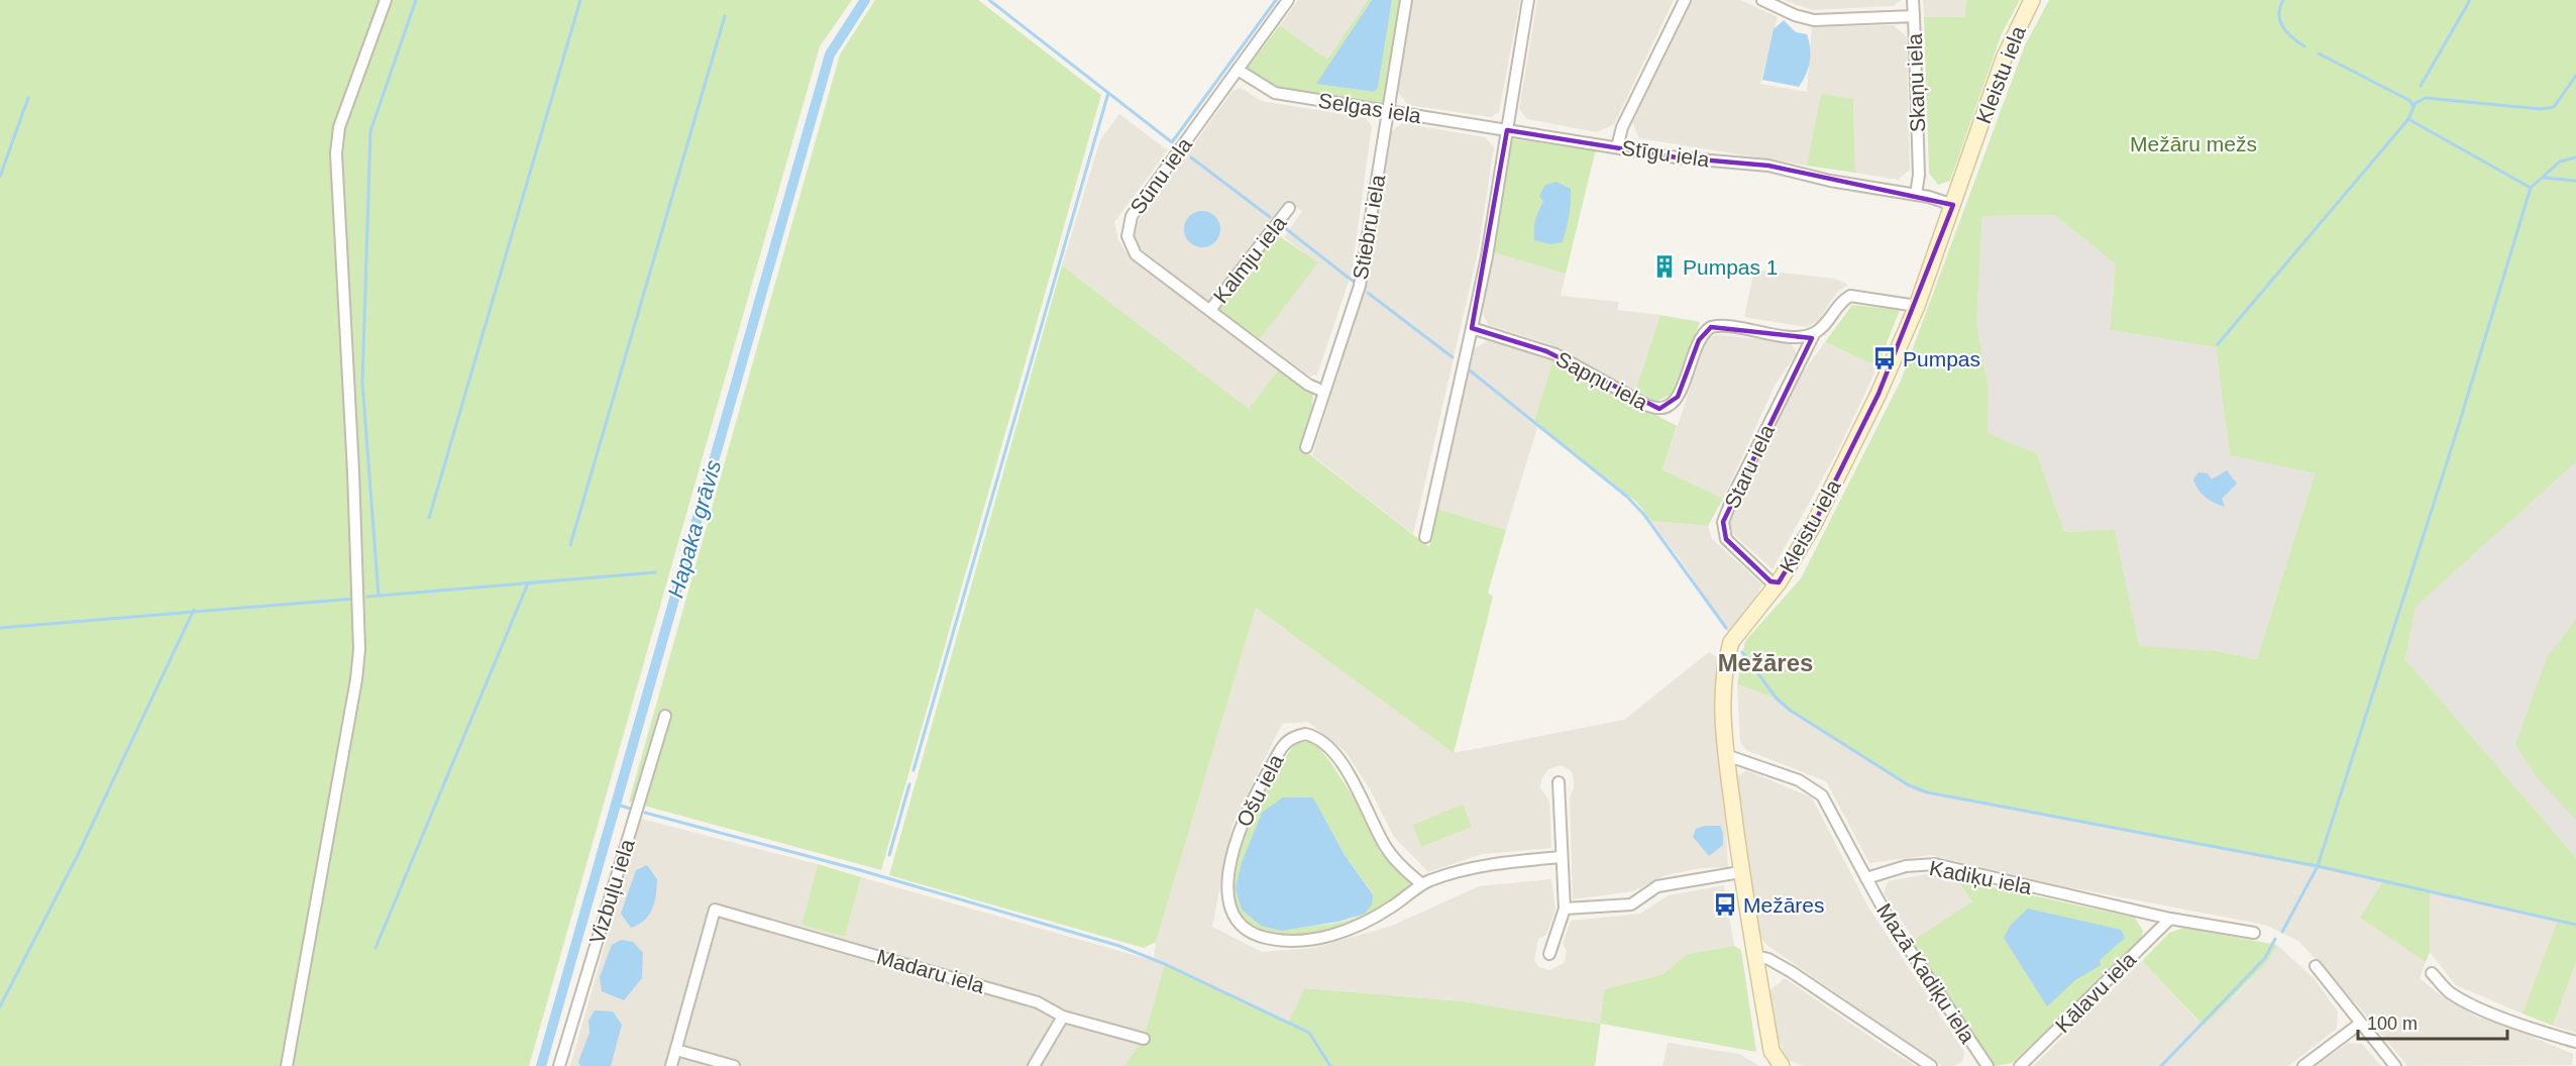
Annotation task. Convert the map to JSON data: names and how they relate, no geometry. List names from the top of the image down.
{
  "streets": {
    "street": [
      "Kleistu iela",
      "Skaņu iela",
      "Selgas iela",
      "Stīgu iela",
      "Sūnu iela",
      "Stiebru iela",
      "Kalmju iela",
      "Sapņu iela",
      "Staru iela",
      "Ošu iela",
      "Kadiķu iela",
      "Vizbuļu iela",
      "Madaru iela",
      "Mazā Kadiķu iela",
      "Kālavu iela"
    ]
  },
  "crossings": [
    ["Kleistu iela", "Stīgu iela"],
    ["Kleistu iela", "Staru iela"],
    ["Skaņu iela", "Stīgu iela"],
    ["Selgas iela", "Stīgu iela"],
    ["Selgas iela", "Sūnu iela"],
    ["Selgas iela", "Stiebru iela"],
    ["Sūnu iela", "Stiebru iela"],
    ["Sūnu iela", "Kalmju iela"],
    ["Sapņu iela", "Staru iela"],
    ["Kadiķu iela", "Mazā Kadiķu iela"],
    ["Kadiķu iela", "Kālavu iela"]
  ],
  "districts": ["Mežāres"],
  "water": ["Hapaka grāvis"],
  "parks": ["Mežāru mežs"],
  "places": {
    "building": ["Pumpas 1"],
    "bus stop": ["Pumpas", "Mežāres"]
  },
  "scale_bar": "100 m"
}
